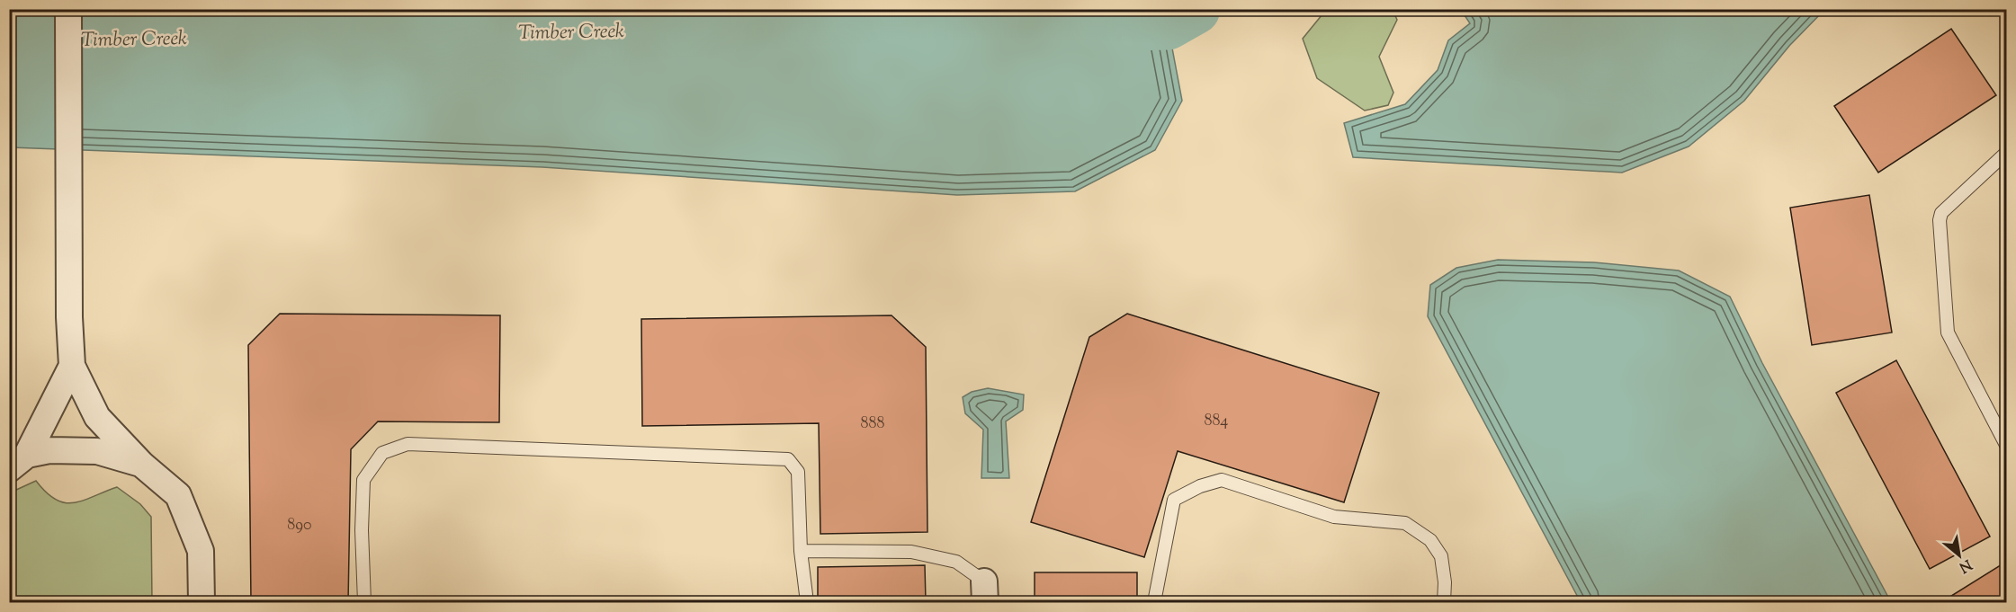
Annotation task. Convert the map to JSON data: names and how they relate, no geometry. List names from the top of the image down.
{
  "water": ["Timber Creek"],
  "house_numbers": ["884", "888", "890"],
  "north": "bottom right"
}
